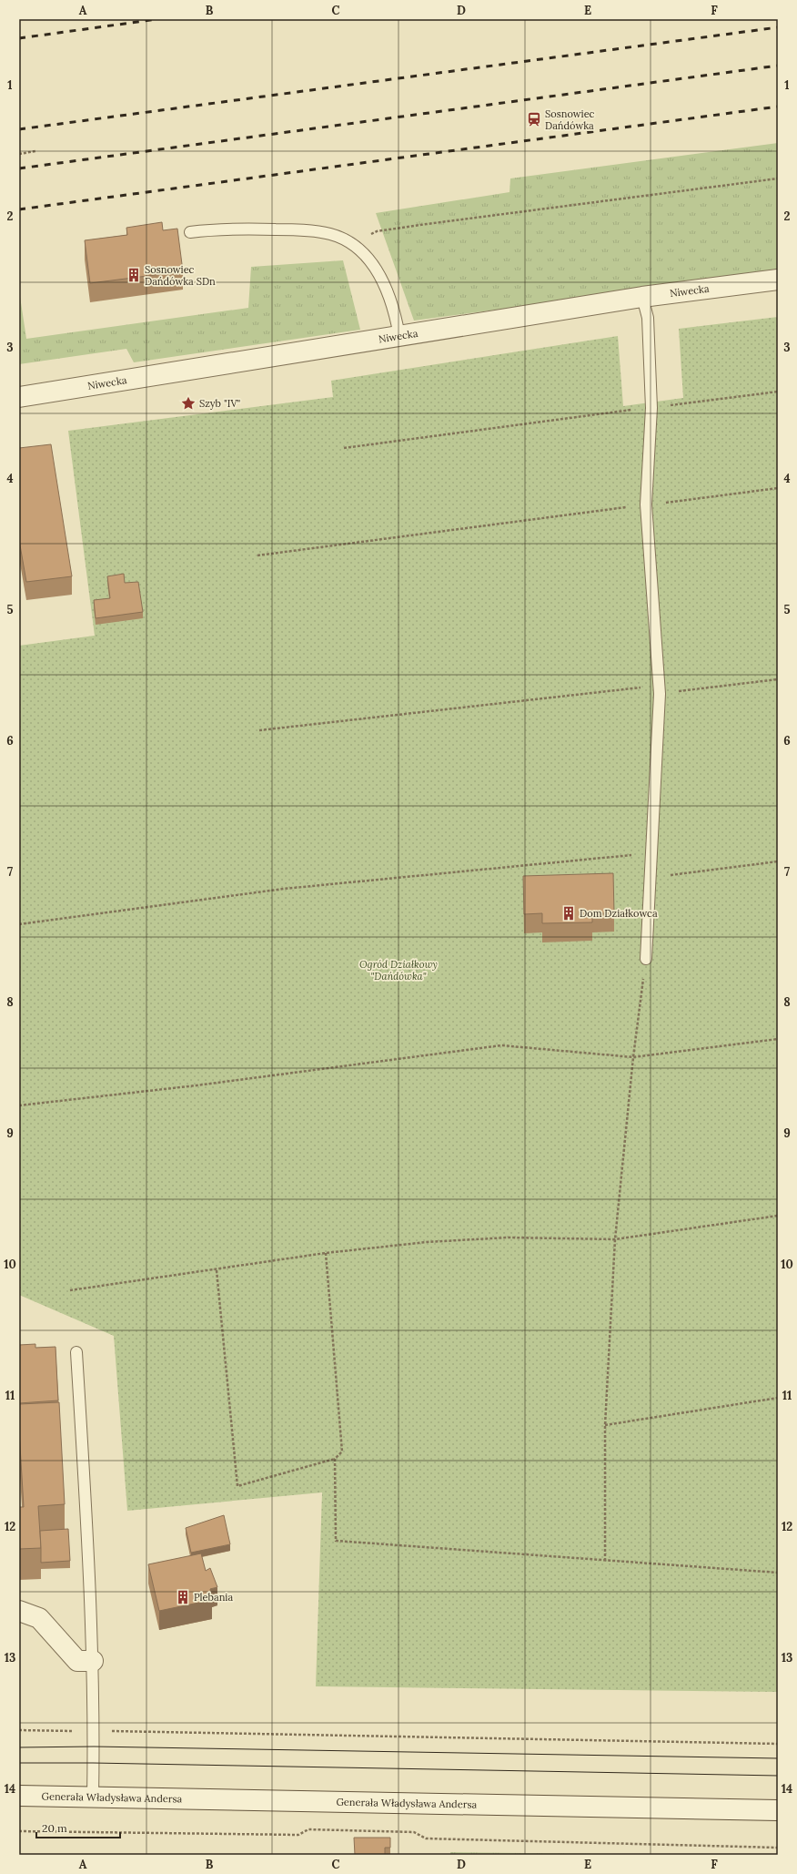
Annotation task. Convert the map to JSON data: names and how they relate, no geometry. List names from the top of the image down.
{
  "streets": {
    "street": ["Niwecka", "Generała Władysława Andersa"]
  },
  "parks": ["Ogród Działkowy \"Dańdówka\""],
  "places": {
    "station": ["Sosnowiec Dańdówka"],
    "building": ["Sosnowiec Dańdówka SDn", "Dom Działkowca", "Plebania"],
    "place": ["Szyb \"IV\""]
  },
  "scale_bar": "20 m",
  "grid": {
    "columns": [
      "A",
      "B",
      "C",
      "D",
      "E",
      "F"
    ],
    "rows": [
      "1",
      "2",
      "3",
      "4",
      "5",
      "6",
      "7",
      "8",
      "9",
      "10",
      "11",
      "12",
      "13",
      "14"
    ]
  }
}
